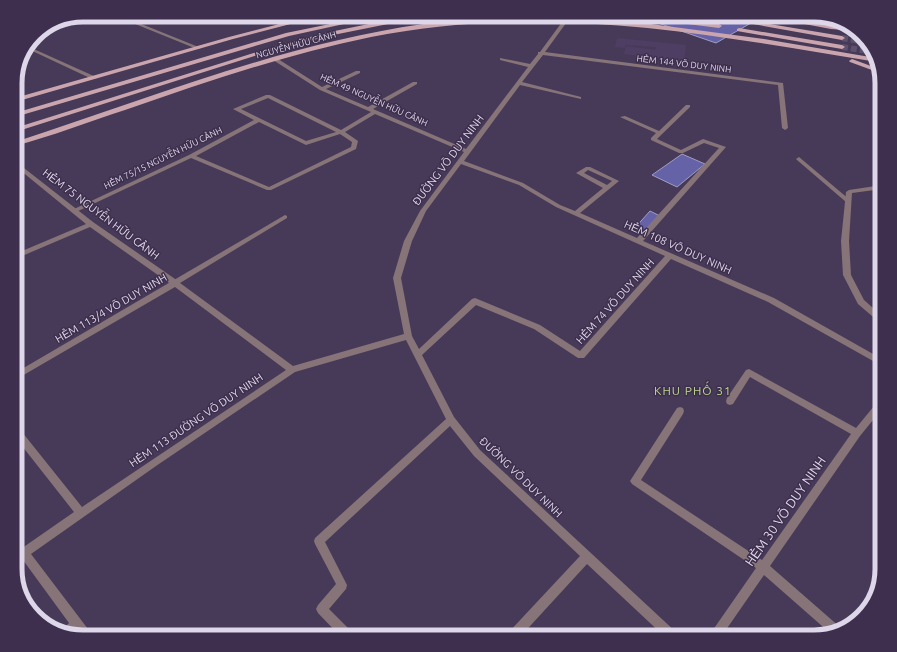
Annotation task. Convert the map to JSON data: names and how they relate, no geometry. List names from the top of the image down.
{
  "streets": {
    "main road": ["NGUYỄN HỮU CẢNH"],
    "street": [
      "HẺM 144 VÕ DUY NINH",
      "HẺM 49 NGUYỄN HỮU CẢNH",
      "HẺM 75/15 NGUYỄN HỮU CẢNH",
      "ĐƯỜNG VÕ DUY NINH",
      "HẺM 75 NGUYỄN HỮU CẢNH",
      "HẺM 108 VÕ DUY NINH",
      "HẺM 74 VÕ DUY NINH",
      "HẺM 113/4 VÕ DUY NINH",
      "HẺM 113 ĐƯỜNG VÕ DUY NINH",
      "HẺM 30 VÕ DUY NINH"
    ]
  },
  "crossings": [
    ["NGUYỄN HỮU CẢNH", "HẺM 49 NGUYỄN HỮU CẢNH"],
    ["HẺM 144 VÕ DUY NINH", "ĐƯỜNG VÕ DUY NINH"],
    ["HẺM 49 NGUYỄN HỮU CẢNH", "ĐƯỜNG VÕ DUY NINH"],
    ["HẺM 75/15 NGUYỄN HỮU CẢNH", "HẺM 75 NGUYỄN HỮU CẢNH"],
    ["ĐƯỜNG VÕ DUY NINH", "HẺM 108 VÕ DUY NINH"],
    ["ĐƯỜNG VÕ DUY NINH", "HẺM 74 VÕ DUY NINH"],
    ["ĐƯỜNG VÕ DUY NINH", "HẺM 113 ĐƯỜNG VÕ DUY NINH"],
    ["HẺM 75 NGUYỄN HỮU CẢNH", "HẺM 113/4 VÕ DUY NINH"],
    ["HẺM 108 VÕ DUY NINH", "HẺM 74 VÕ DUY NINH"],
    ["HẺM 113/4 VÕ DUY NINH", "HẺM 113 ĐƯỜNG VÕ DUY NINH"]
  ],
  "districts": ["KHU PHỐ 31"]
}
